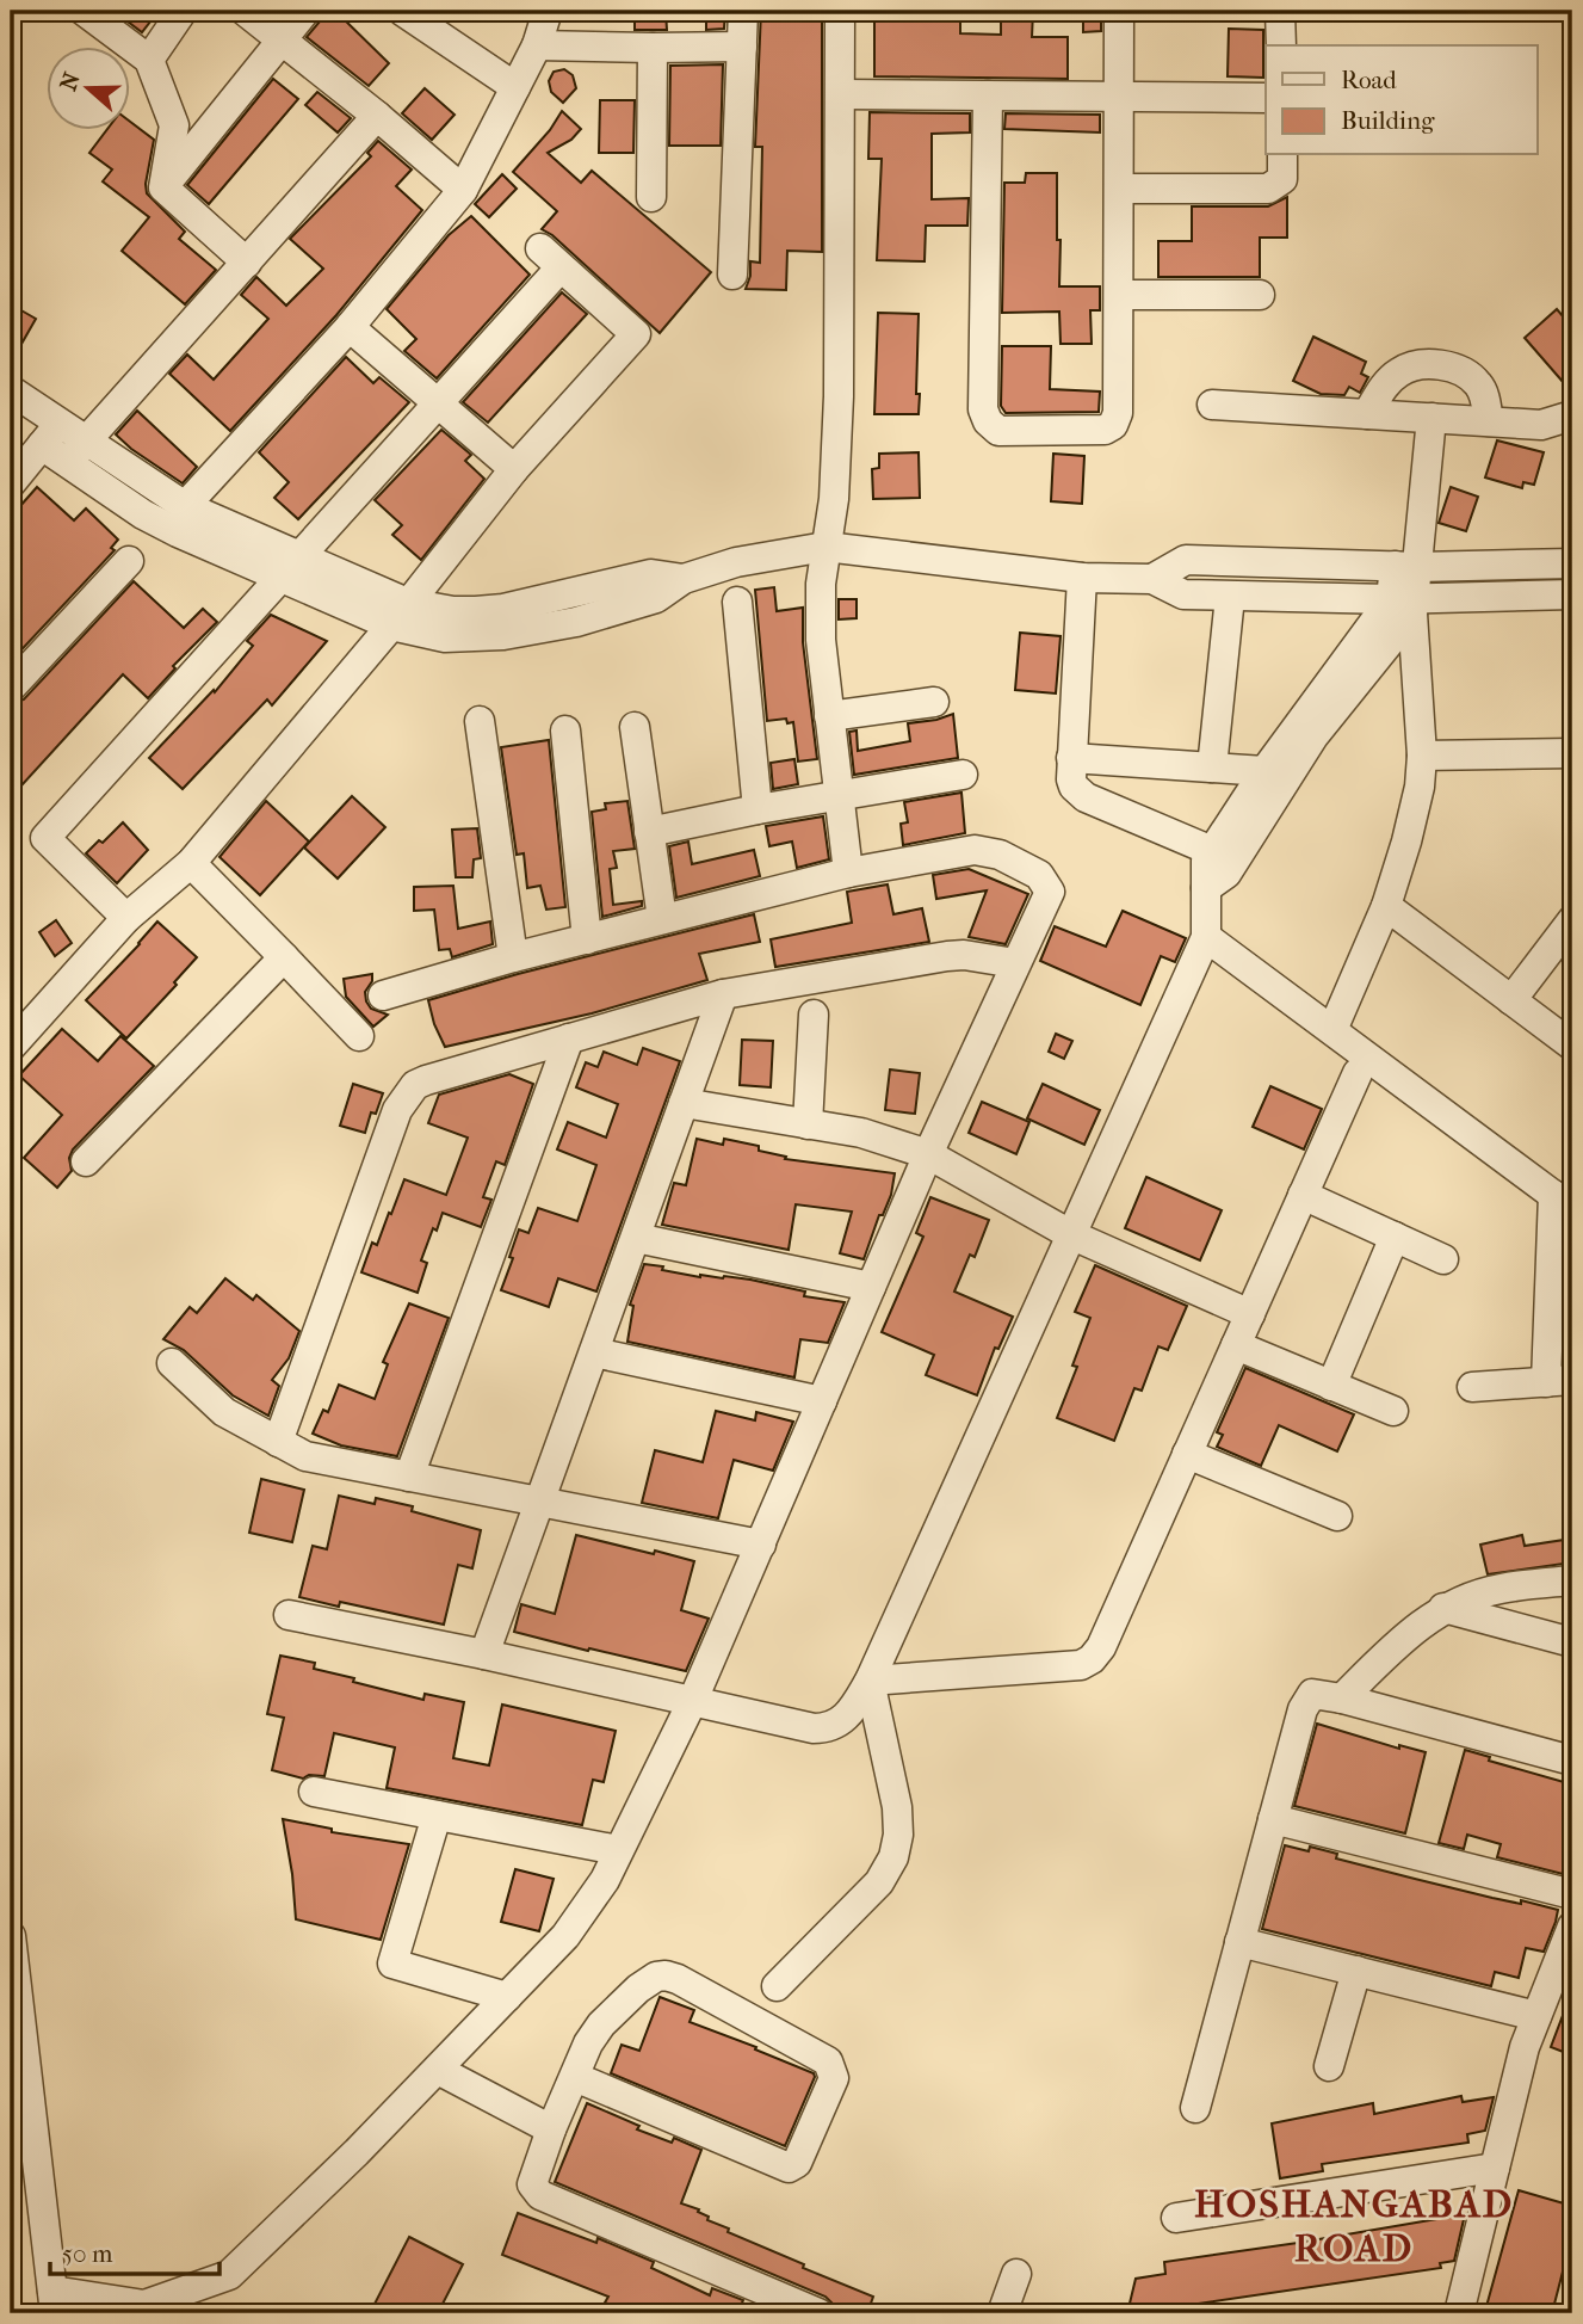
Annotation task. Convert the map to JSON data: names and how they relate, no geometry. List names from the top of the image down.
{
  "districts": ["HOSHANGABAD ROAD"],
  "legend": ["Road", "Building"],
  "scale_bar": "50 m",
  "north": "left"
}
